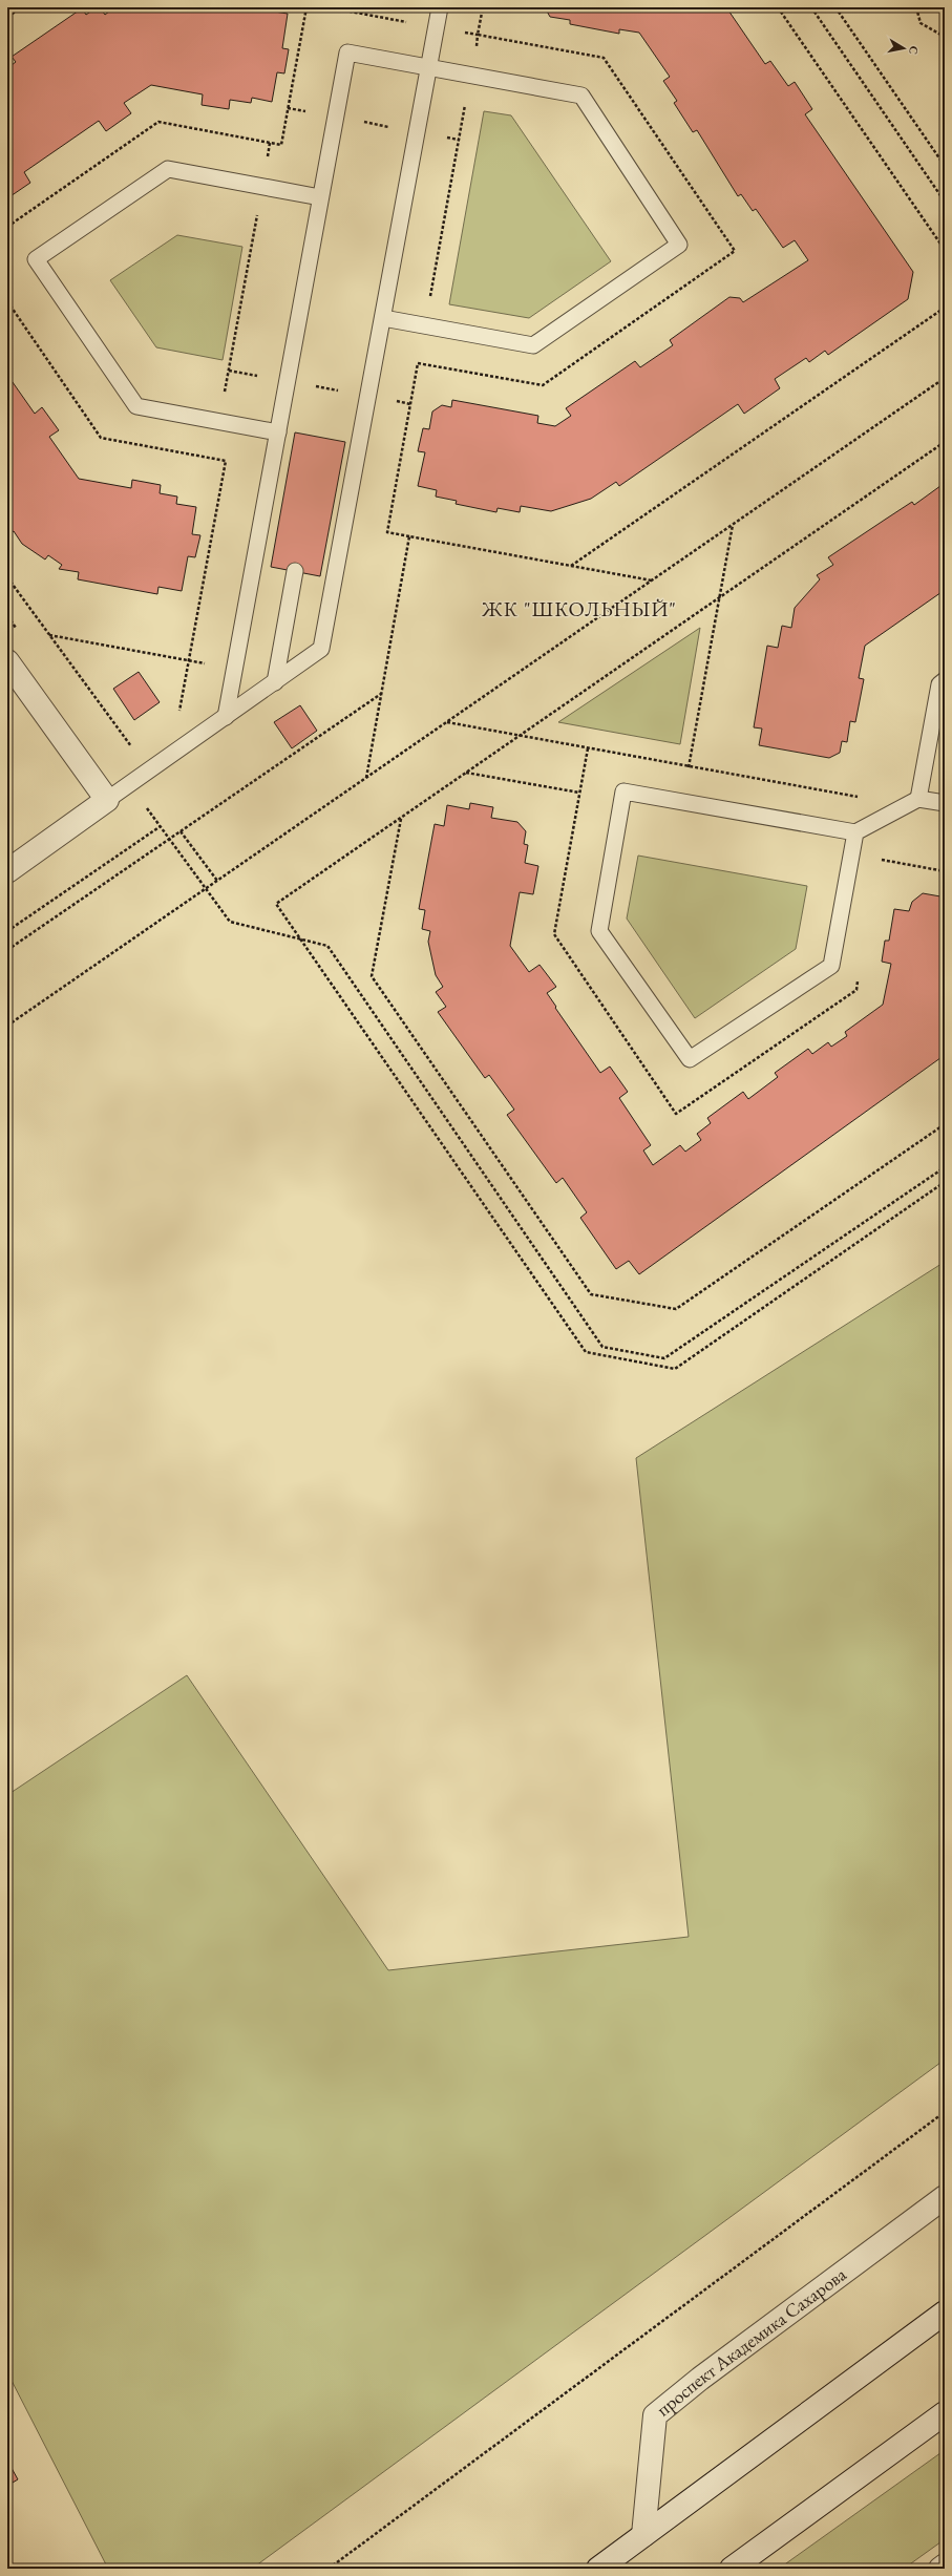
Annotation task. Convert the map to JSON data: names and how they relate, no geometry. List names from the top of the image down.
{
  "streets": {
    "street": ["проспект Академика Сахарова"]
  },
  "districts": ["ЖК \"ШКОЛЬНЫЙ\""],
  "north": "right"
}
